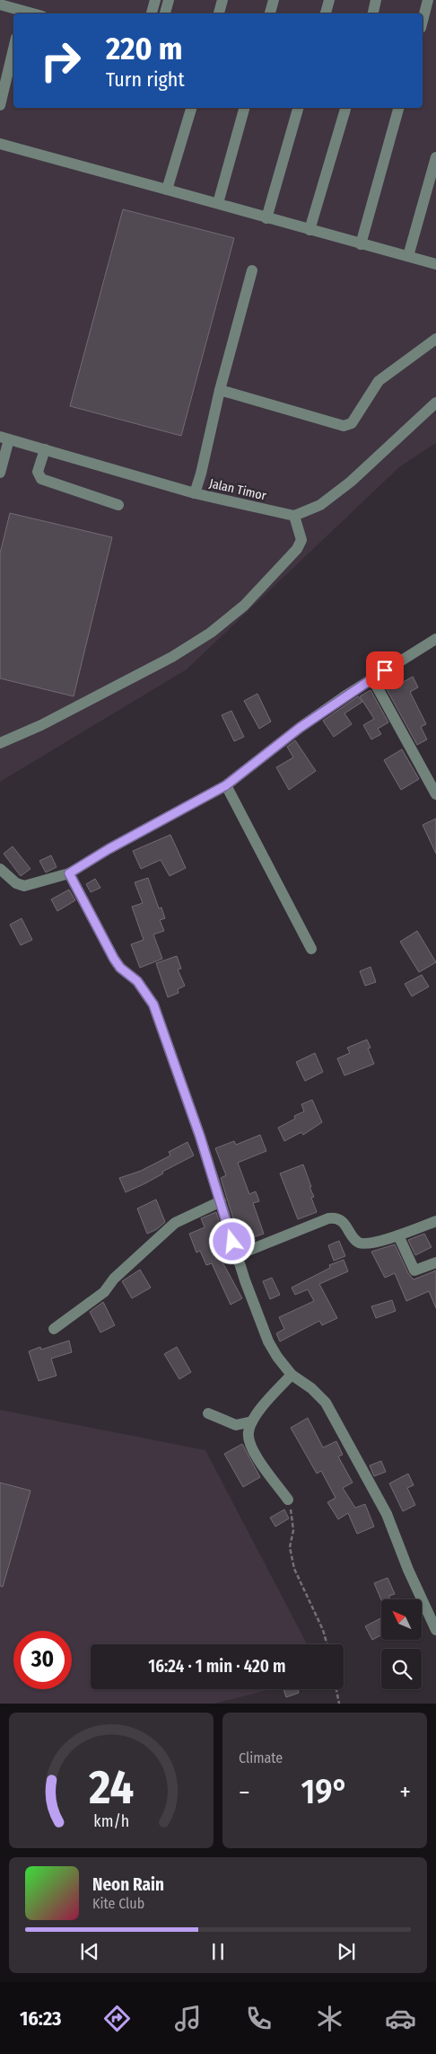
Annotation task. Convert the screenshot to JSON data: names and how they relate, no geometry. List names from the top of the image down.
{
  "streets": {
    "street": ["Jalan Timor"]
  },
  "north": "top left",
  "page": {
    "turn": ["220 m", "Turn right"],
    "limit": "30",
    "trip": "16:24 · 1 min · 420 m",
    "tile": "Climate",
    "heat": ["−", "19°", "+"],
    "song": ["Neon Rain", "Kite Club"],
    "tabs": "16:23",
    "gauge": ["24", "km/h"]
  }
}
